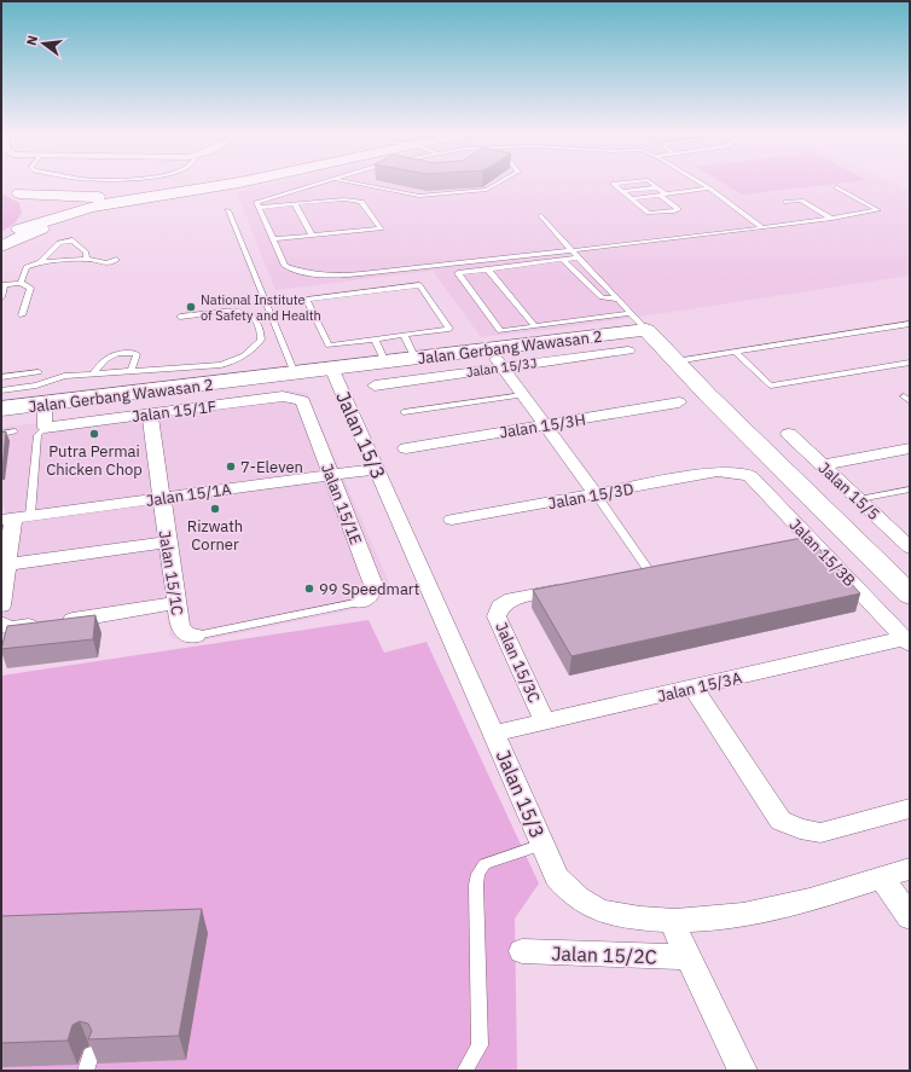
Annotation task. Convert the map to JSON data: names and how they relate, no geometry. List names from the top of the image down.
{
  "streets": {
    "main road": ["Jalan Gerbang Wawasan 2"],
    "street": [
      "Jalan 15/3J",
      "Jalan 15/1F",
      "Jalan 15/3H",
      "Jalan 15/3",
      "Jalan 15/5",
      "Jalan 15/1A",
      "Jalan 15/3D",
      "Jalan 15/1E",
      "Jalan 15/3B",
      "Jalan 15/1C",
      "Jalan 15/3C",
      "Jalan 15/3A",
      "Jalan 15/2C"
    ]
  },
  "crossings": [
    ["Jalan Gerbang Wawasan 2", "Jalan 15/3"],
    ["Jalan 15/1F", "Jalan 15/1E"],
    ["Jalan 15/1F", "Jalan 15/1C"],
    ["Jalan 15/3", "Jalan 15/1A"],
    ["Jalan 15/3", "Jalan 15/3A"],
    ["Jalan 15/3", "Jalan 15/2C"],
    ["Jalan 15/1A", "Jalan 15/1E"],
    ["Jalan 15/1A", "Jalan 15/1C"],
    ["Jalan 15/3D", "Jalan 15/3B"],
    ["Jalan 15/3B", "Jalan 15/3A"],
    ["Jalan 15/3C", "Jalan 15/3A"]
  ],
  "places": [
    "National Institute of Safety and Health",
    "Putra Permai Chicken Chop",
    "7-Eleven",
    "Rizwath Corner",
    "99 Speedmart"
  ],
  "north": "left"
}
